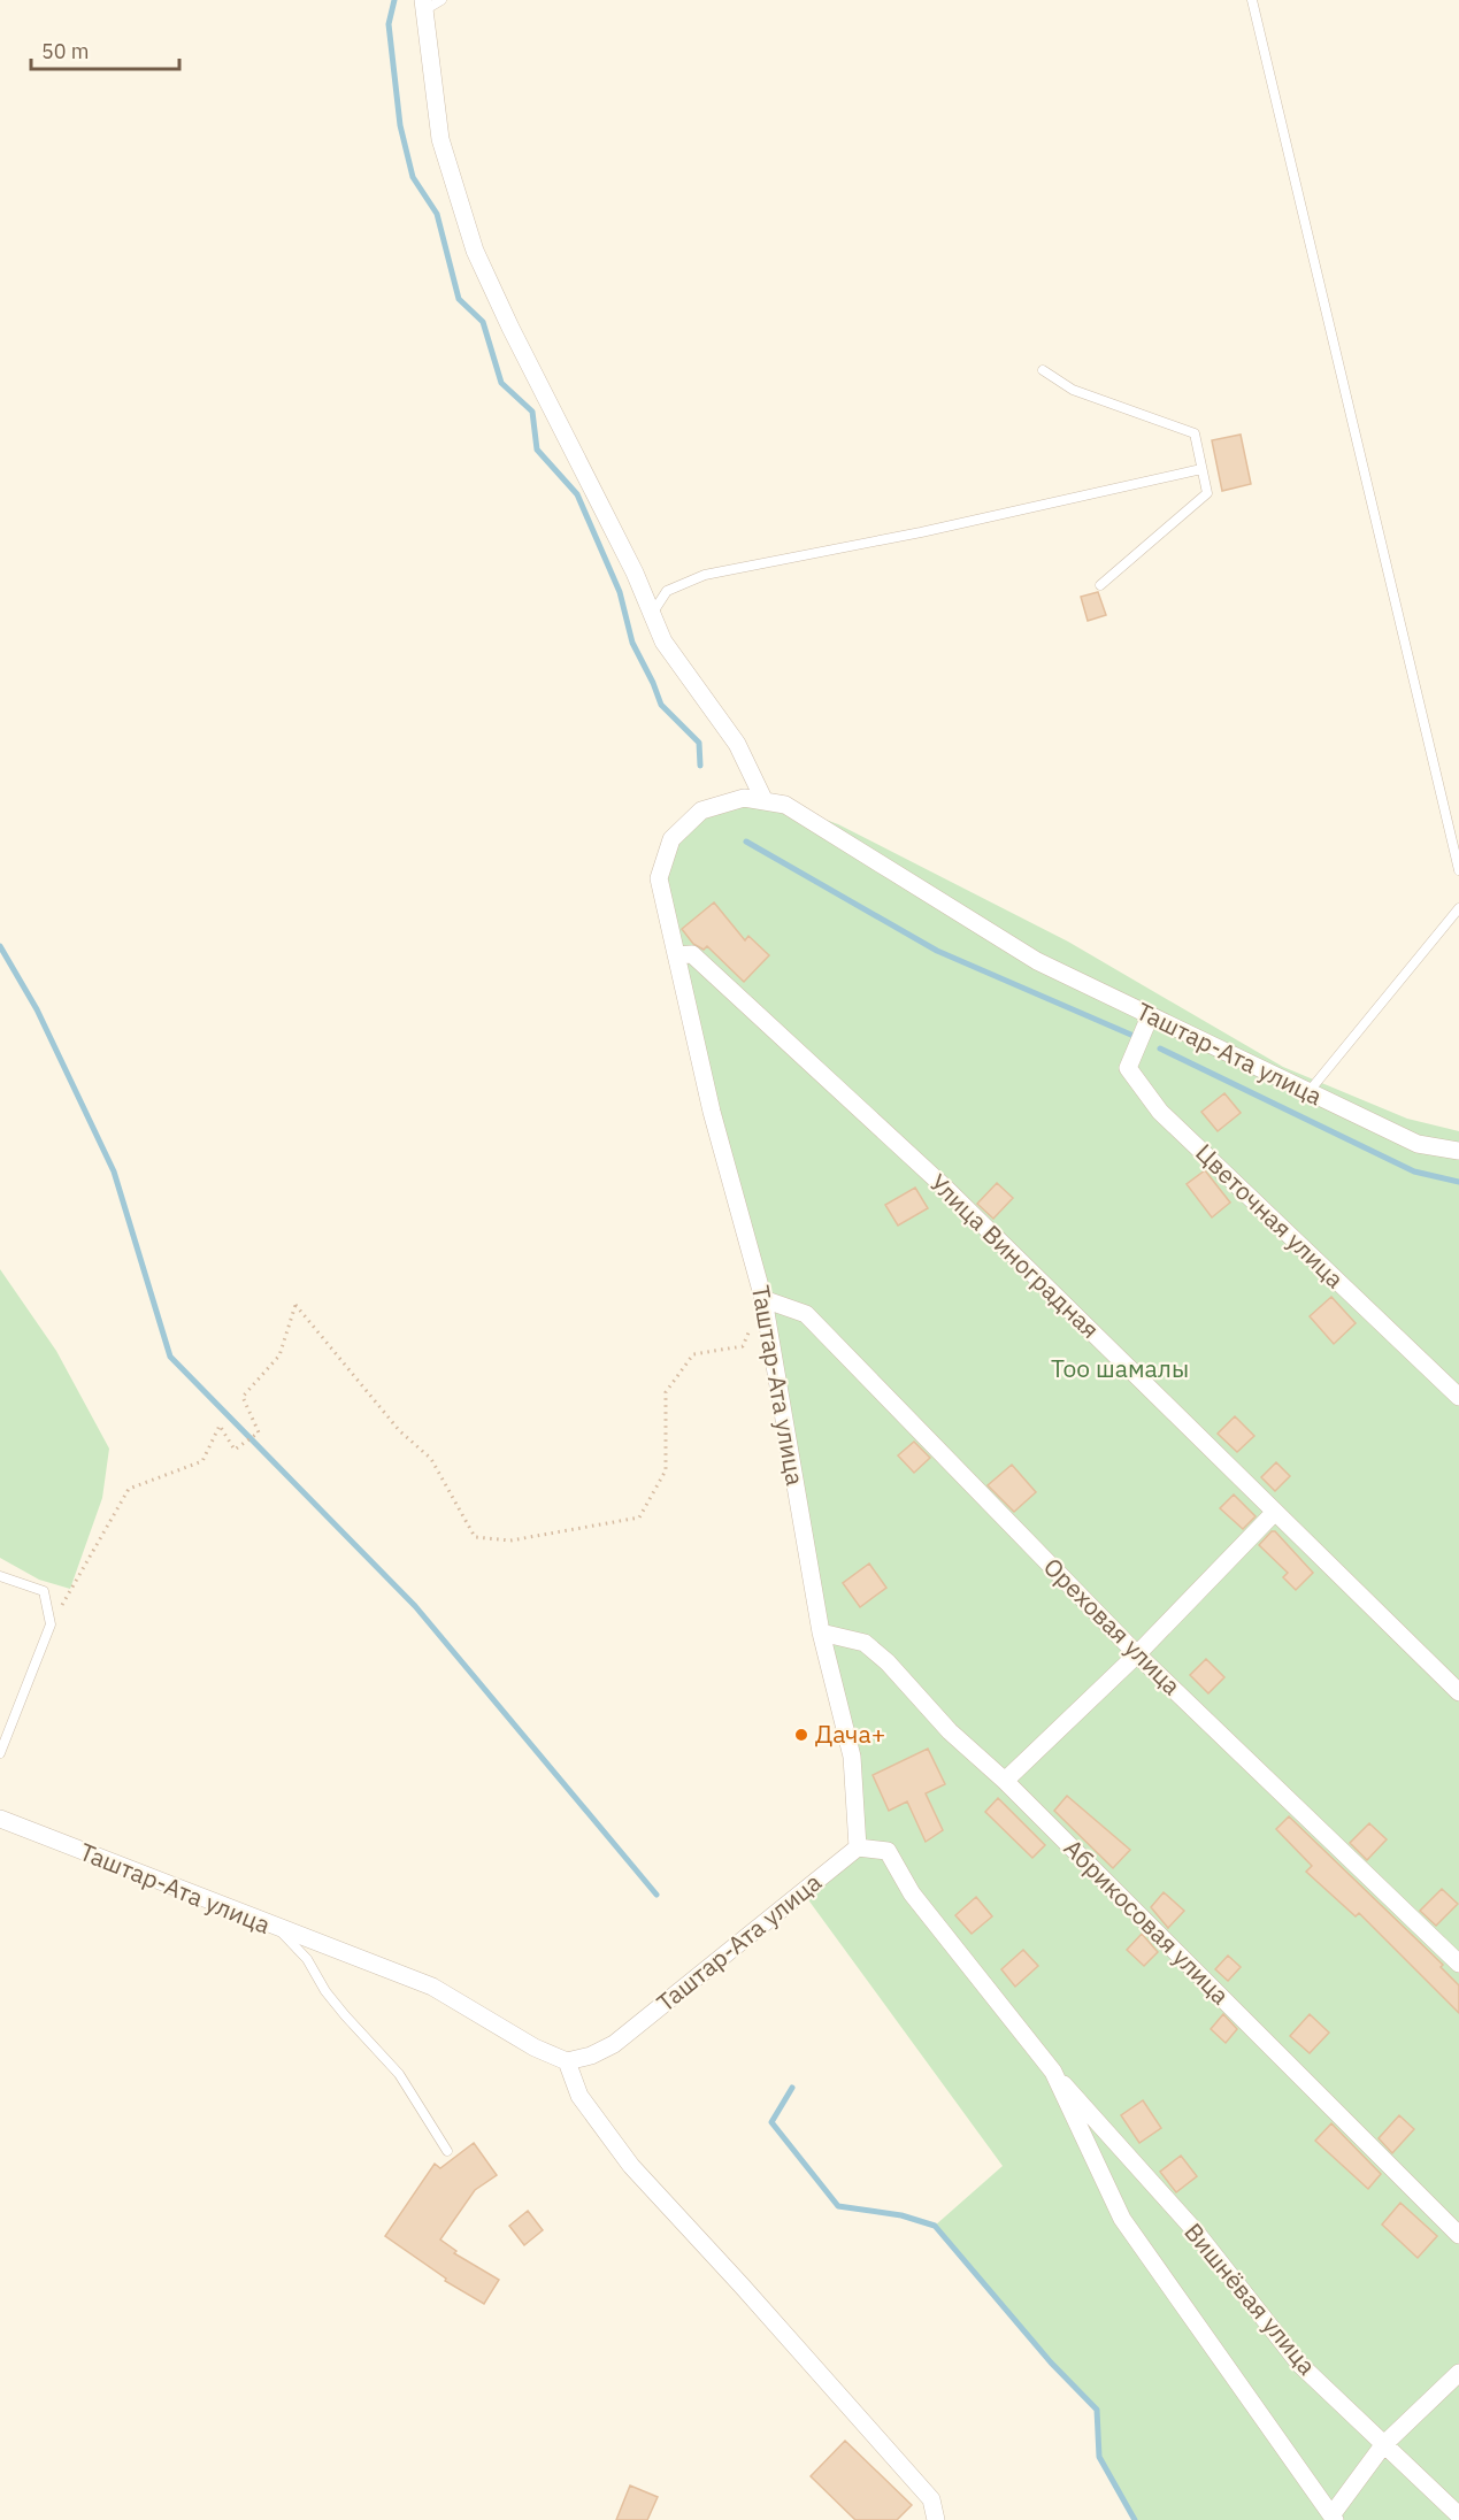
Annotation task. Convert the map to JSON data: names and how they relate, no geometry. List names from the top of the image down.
{
  "streets": {
    "street": [
      "Таштар-Ата улица",
      "Цветочная улица",
      "Улица Виноградная",
      "Ореховая улица",
      "Абрикосовая улица",
      "Вишнёвая улица"
    ]
  },
  "crossings": [
    ["Таштар-Ата улица", "Цветочная улица"],
    ["Таштар-Ата улица", "Улица Виноградная"],
    ["Таштар-Ата улица", "Ореховая улица"],
    ["Таштар-Ата улица", "Абрикосовая улица"]
  ],
  "parks": ["Тоо шамалы"],
  "places": ["Дача+"],
  "scale_bar": "50 m"
}
